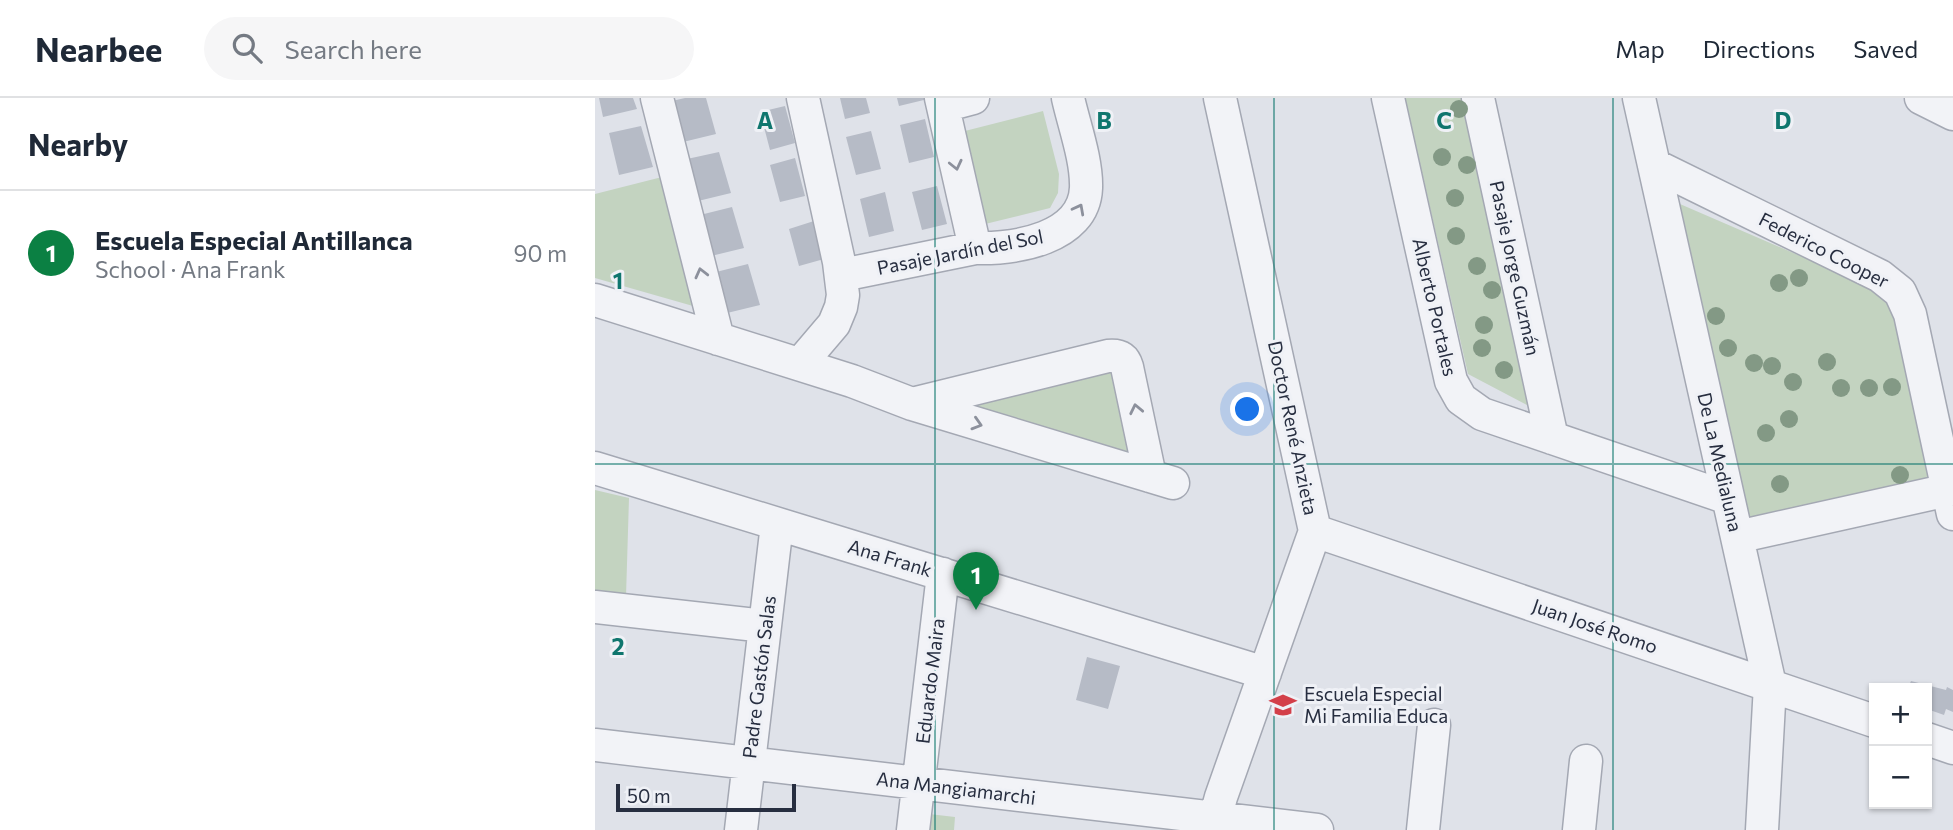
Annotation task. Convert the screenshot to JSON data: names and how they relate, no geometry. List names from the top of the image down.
{
  "streets": {
    "street": [
      "Federico Cooper",
      "Pasaje Jardín del Sol",
      "Pasaje Jorge Guzmán",
      "Alberto Portales",
      "Doctor René Anzieta",
      "De La Medialuna",
      "Ana Frank",
      "Juan José Romo",
      "Padre Gastón Salas",
      "Eduardo Maira",
      "Ana Mangiamarchi"
    ]
  },
  "crossings": [
    ["Federico Cooper", "De La Medialuna"],
    ["Pasaje Jorge Guzmán", "Alberto Portales"],
    ["Alberto Portales", "De La Medialuna"],
    ["Doctor René Anzieta", "Ana Frank"],
    ["Doctor René Anzieta", "Juan José Romo"],
    ["Doctor René Anzieta", "Ana Mangiamarchi"],
    ["De La Medialuna", "Juan José Romo"],
    ["Ana Frank", "Padre Gastón Salas"],
    ["Ana Frank", "Eduardo Maira"],
    ["Padre Gastón Salas", "Ana Mangiamarchi"],
    ["Eduardo Maira", "Ana Mangiamarchi"]
  ],
  "places": {
    "school or university": ["Escuela Especial Mi Familia Educa"]
  },
  "scale_bar": "50 m",
  "page": {
    "header": "Nearbee",
    "search": "Search here",
    "nav": ["Map", "Directions", "Saved"],
    "heading": "Nearby",
    "list": [
      {
        "mark": "1",
        "name": "Escuela Especial Antillanca",
        "note": "School · Ana Frank",
        "value": "90 m"
      }
    ],
    "pins": "1",
    "map_buttons": ["+", "−"],
    "scale": "50 m"
  },
  "grid": {
    "columns": [
      "A",
      "B",
      "C",
      "D"
    ],
    "rows": ["1", "2"]
  }
}
